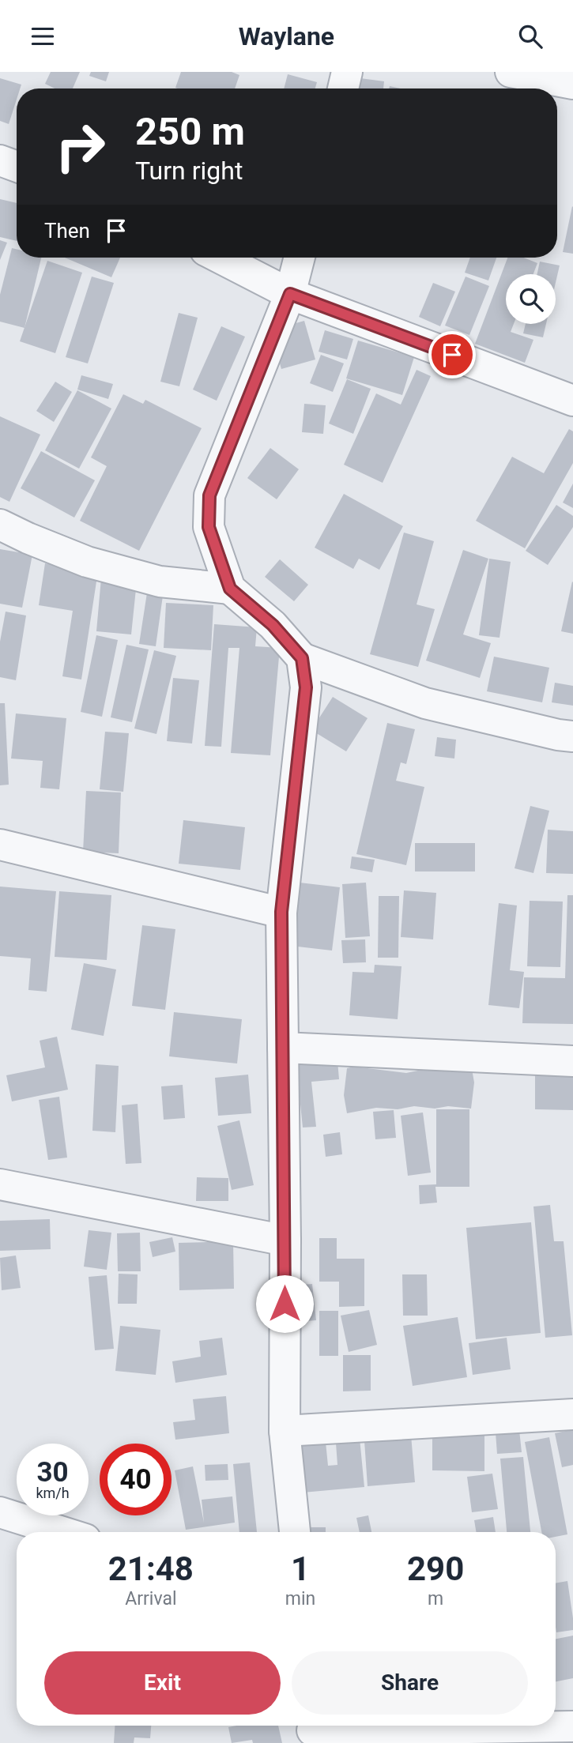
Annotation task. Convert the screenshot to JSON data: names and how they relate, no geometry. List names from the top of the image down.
{
  "page": {
    "header": "Waylane",
    "turn": ["250 m", "Turn right"],
    "then": "Then",
    "speed": "30 km/h",
    "limit": "40",
    "eta": [
      "21:48",
      "Arrival",
      "1",
      "min",
      "290",
      "m"
    ],
    "buttons": ["Exit", "Share"]
  }
}
